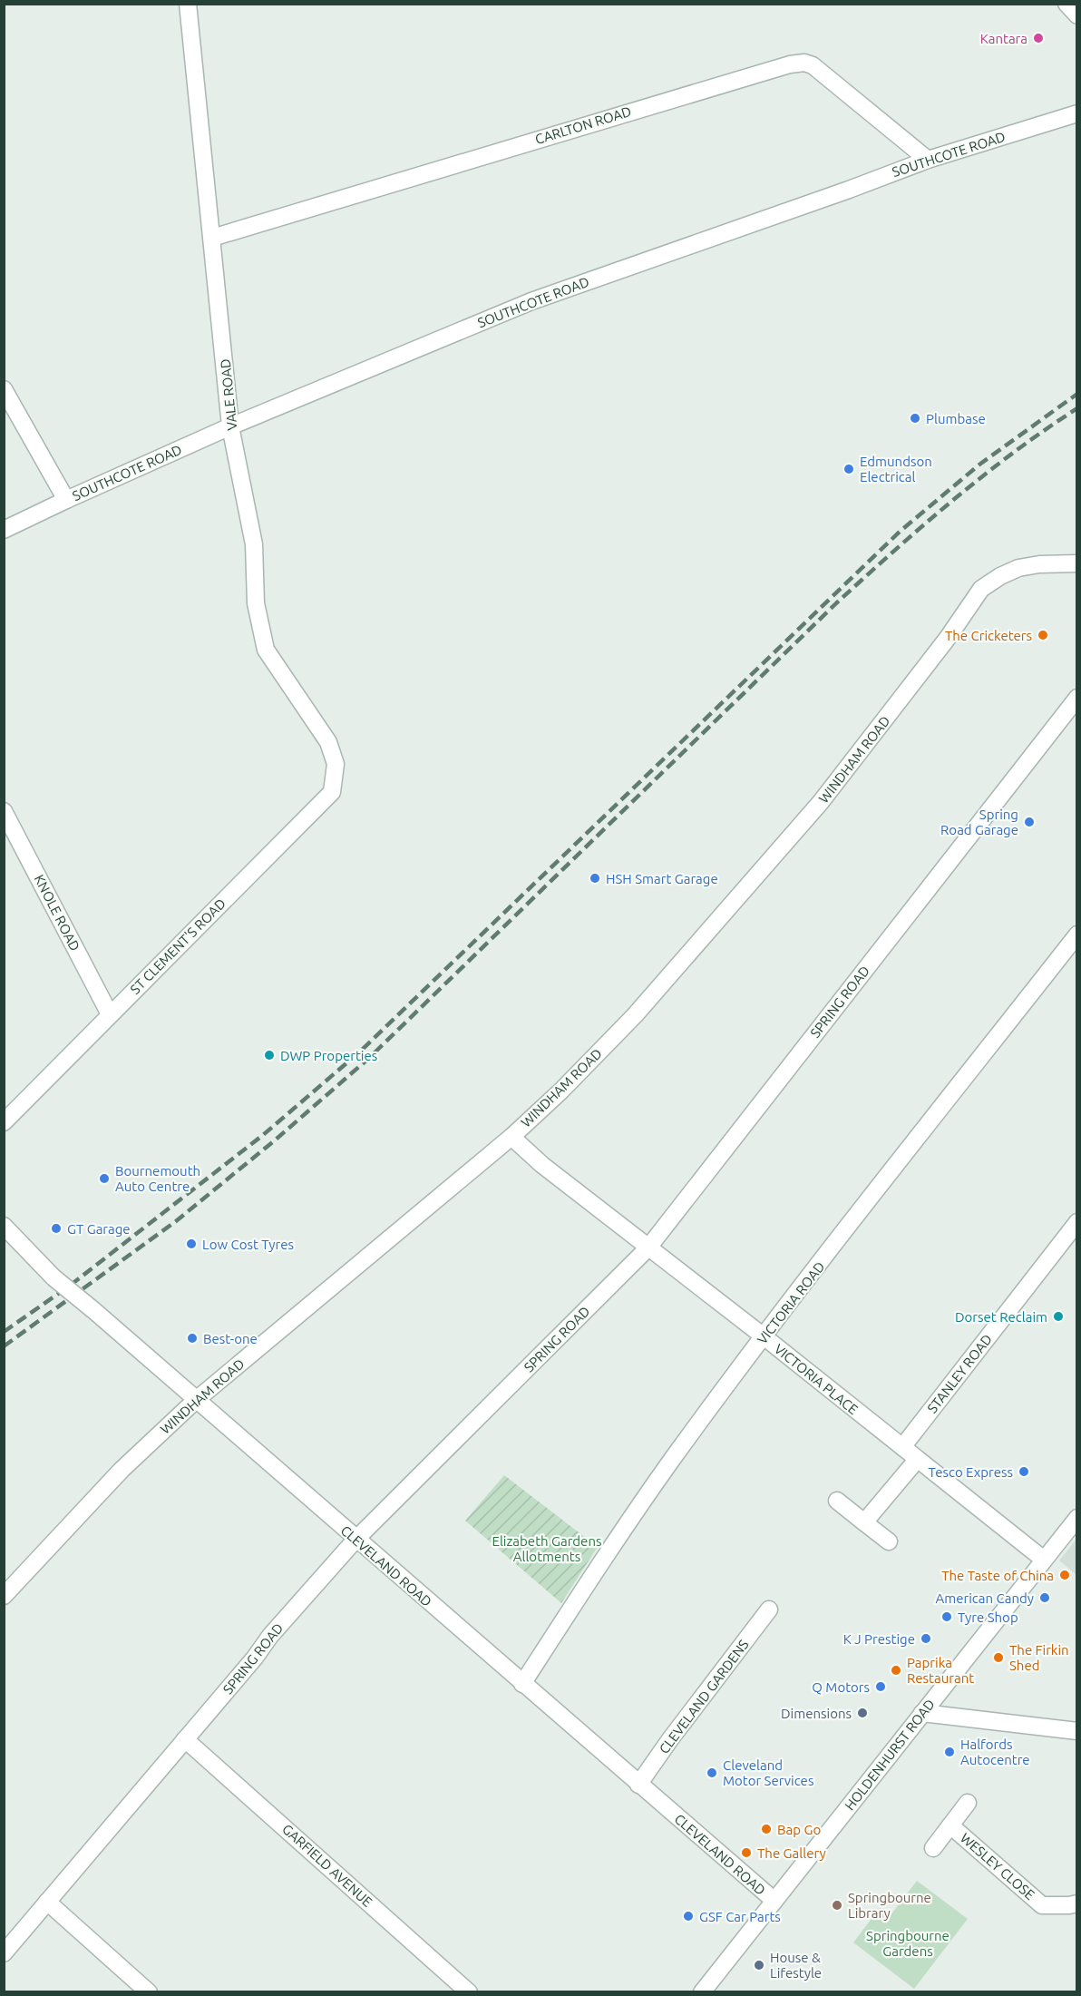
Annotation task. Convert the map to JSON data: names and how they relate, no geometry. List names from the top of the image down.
{
  "streets": {
    "street": [
      "CARLTON ROAD",
      "SOUTHCOTE ROAD",
      "VALE ROAD",
      "WINDHAM ROAD",
      "KNOLE ROAD",
      "ST CLEMENT'S ROAD",
      "SPRING ROAD",
      "VICTORIA ROAD",
      "STANLEY ROAD",
      "VICTORIA PLACE",
      "CLEVELAND ROAD",
      "CLEVELAND GARDENS",
      "HOLDENHURST ROAD",
      "GARFIELD AVENUE",
      "WESLEY CLOSE"
    ]
  },
  "crossings": [
    ["CARLTON ROAD", "SOUTHCOTE ROAD"],
    ["CARLTON ROAD", "VALE ROAD"],
    ["SOUTHCOTE ROAD", "VALE ROAD"],
    ["VALE ROAD", "ST CLEMENT'S ROAD"],
    ["WINDHAM ROAD", "VICTORIA PLACE"],
    ["WINDHAM ROAD", "CLEVELAND ROAD"],
    ["KNOLE ROAD", "ST CLEMENT'S ROAD"],
    ["SPRING ROAD", "VICTORIA PLACE"],
    ["SPRING ROAD", "CLEVELAND ROAD"],
    ["SPRING ROAD", "GARFIELD AVENUE"],
    ["VICTORIA ROAD", "VICTORIA PLACE"],
    ["VICTORIA ROAD", "CLEVELAND ROAD"],
    ["STANLEY ROAD", "VICTORIA PLACE"],
    ["VICTORIA PLACE", "HOLDENHURST ROAD"],
    ["CLEVELAND ROAD", "CLEVELAND GARDENS"],
    ["CLEVELAND ROAD", "HOLDENHURST ROAD"]
  ],
  "parks": ["Elizabeth Gardens Allotments", "Springbourne Gardens"],
  "places": [
    "Kantara",
    "Plumbase",
    "Edmundson Electrical",
    "The Cricketers",
    "Spring Road Garage",
    "HSH Smart Garage",
    "DWP Properties",
    "Bournemouth Auto Centre",
    "GT Garage",
    "Low Cost Tyres",
    "Dorset Reclaim",
    "Best-one",
    "Tesco Express",
    "The Taste of China",
    "American Candy",
    "Tyre Shop",
    "K J Prestige",
    "The Firkin Shed",
    "Paprika Restaurant",
    "Q Motors",
    "Dimensions",
    "Halfords Autocentre",
    "Cleveland Motor Services",
    "Bap Go",
    "The Gallery",
    "Springbourne Library",
    "GSF Car Parts",
    "House & Lifestyle"
  ]
}
